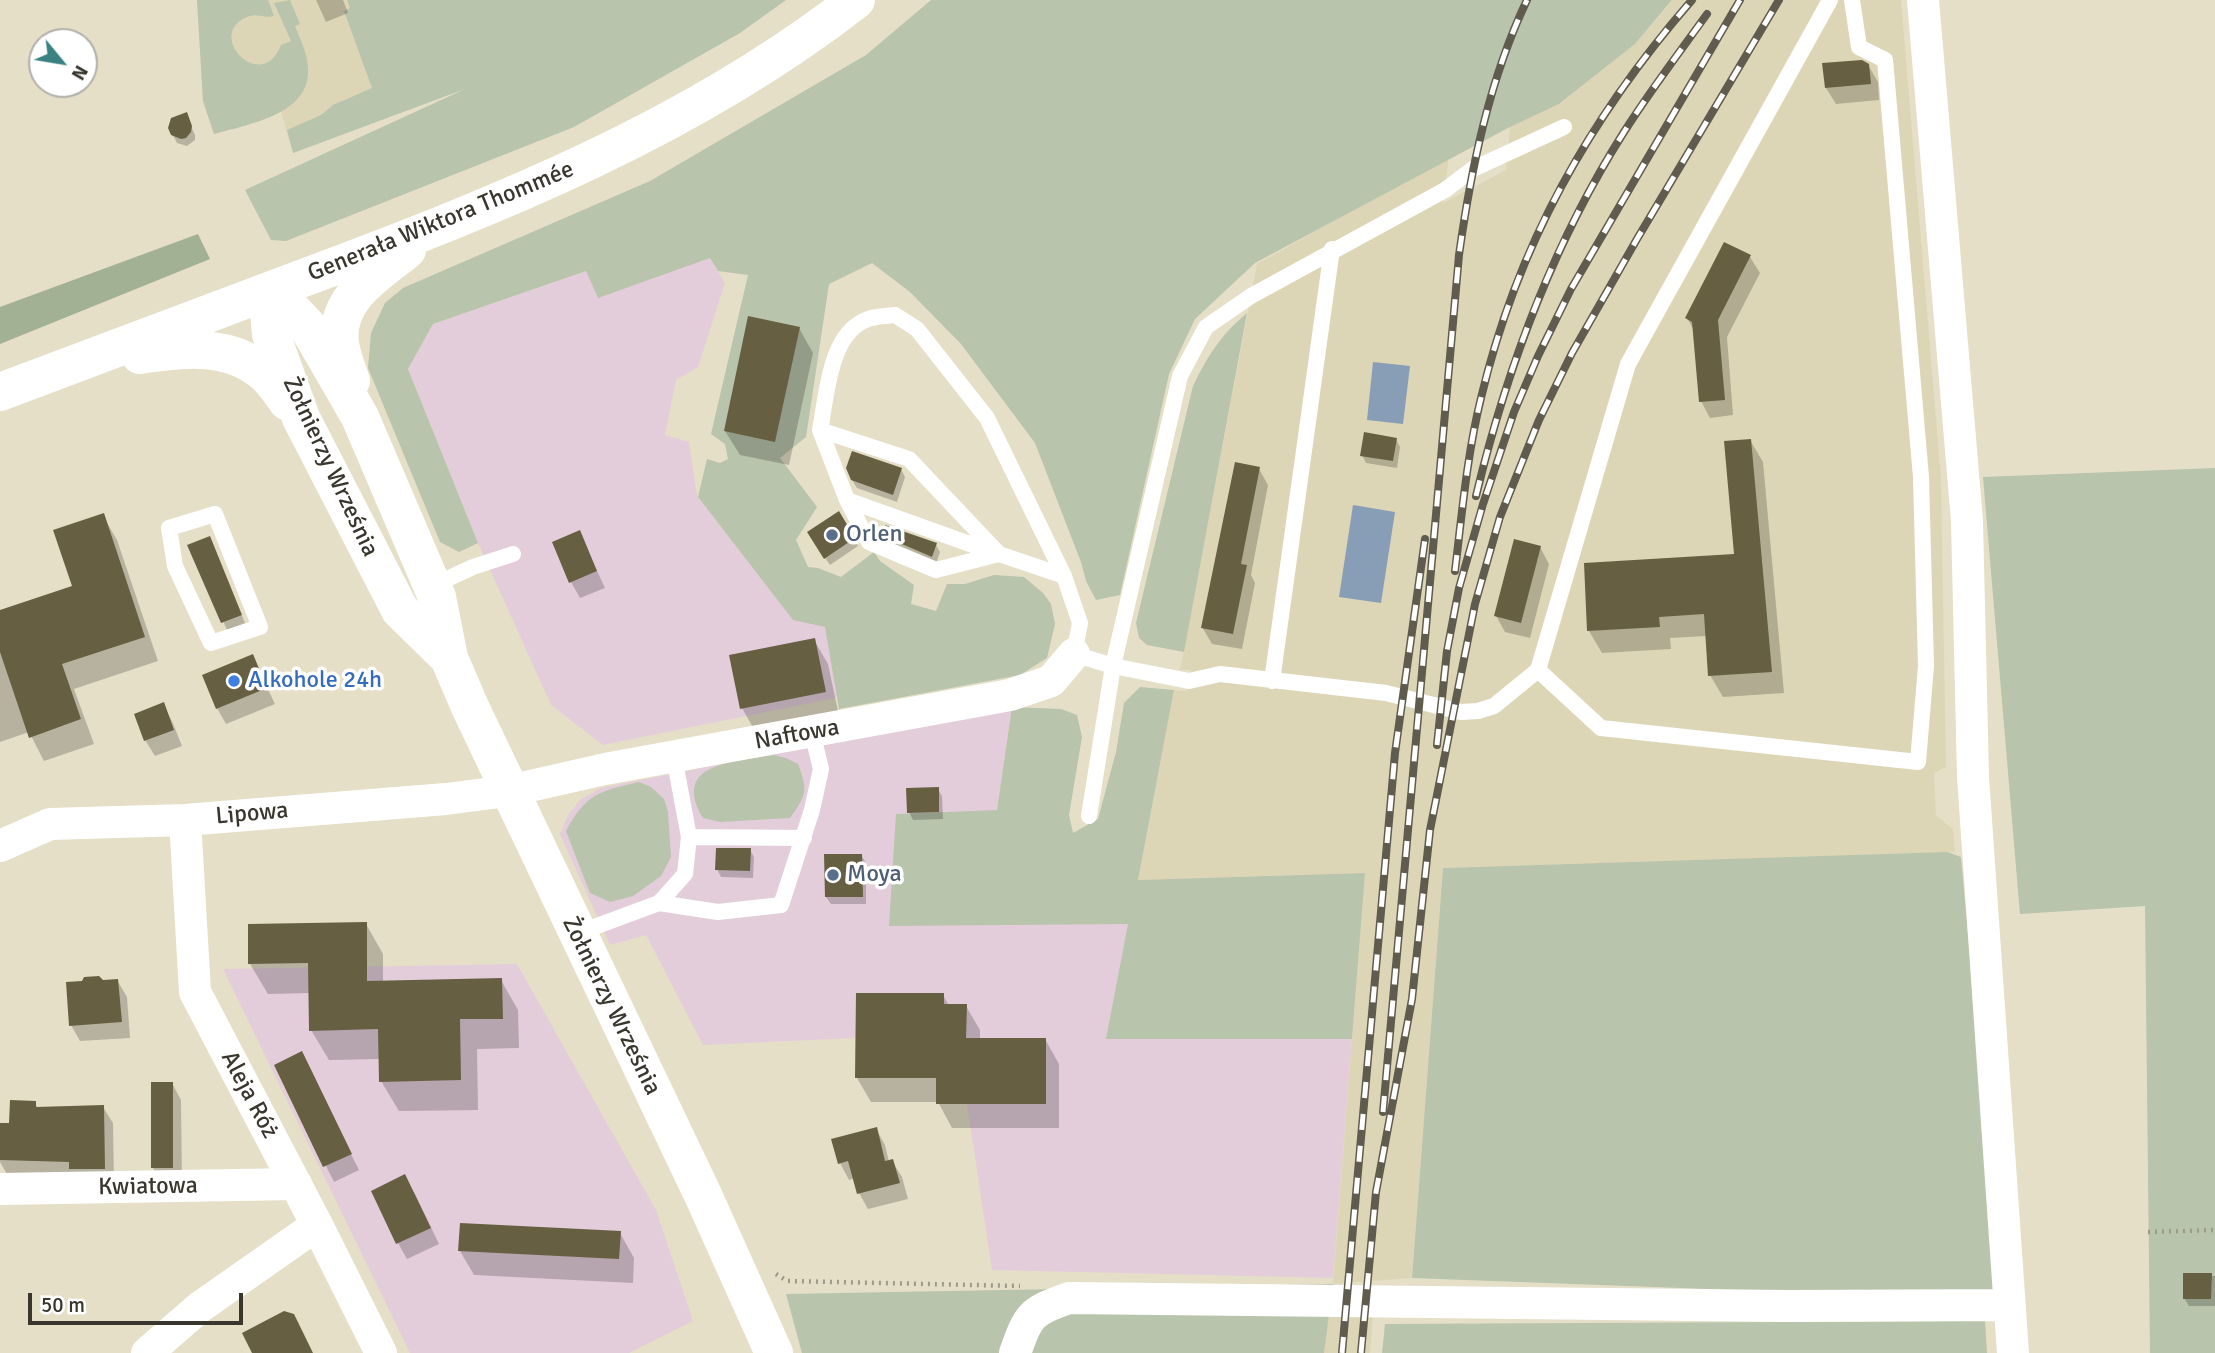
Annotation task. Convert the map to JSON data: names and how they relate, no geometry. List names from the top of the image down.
{
  "streets": {
    "main road": ["Generała Wiktora Thommée", "Żołnierzy Września"],
    "street": [
      "Naftowa",
      "Lipowa",
      "Aleja Róż",
      "Kwiatowa"
    ]
  },
  "crossings": [
    ["Generała Wiktora Thommée", "Żołnierzy Września"],
    ["Żołnierzy Września", "Naftowa"],
    ["Żołnierzy Września", "Lipowa"],
    ["Naftowa", "Lipowa"],
    ["Lipowa", "Aleja Róż"],
    ["Aleja Róż", "Kwiatowa"]
  ],
  "places": ["Orlen", "Alkohole 24h", "Moya"],
  "scale_bar": "50 m",
  "north": "bottom right"
}
